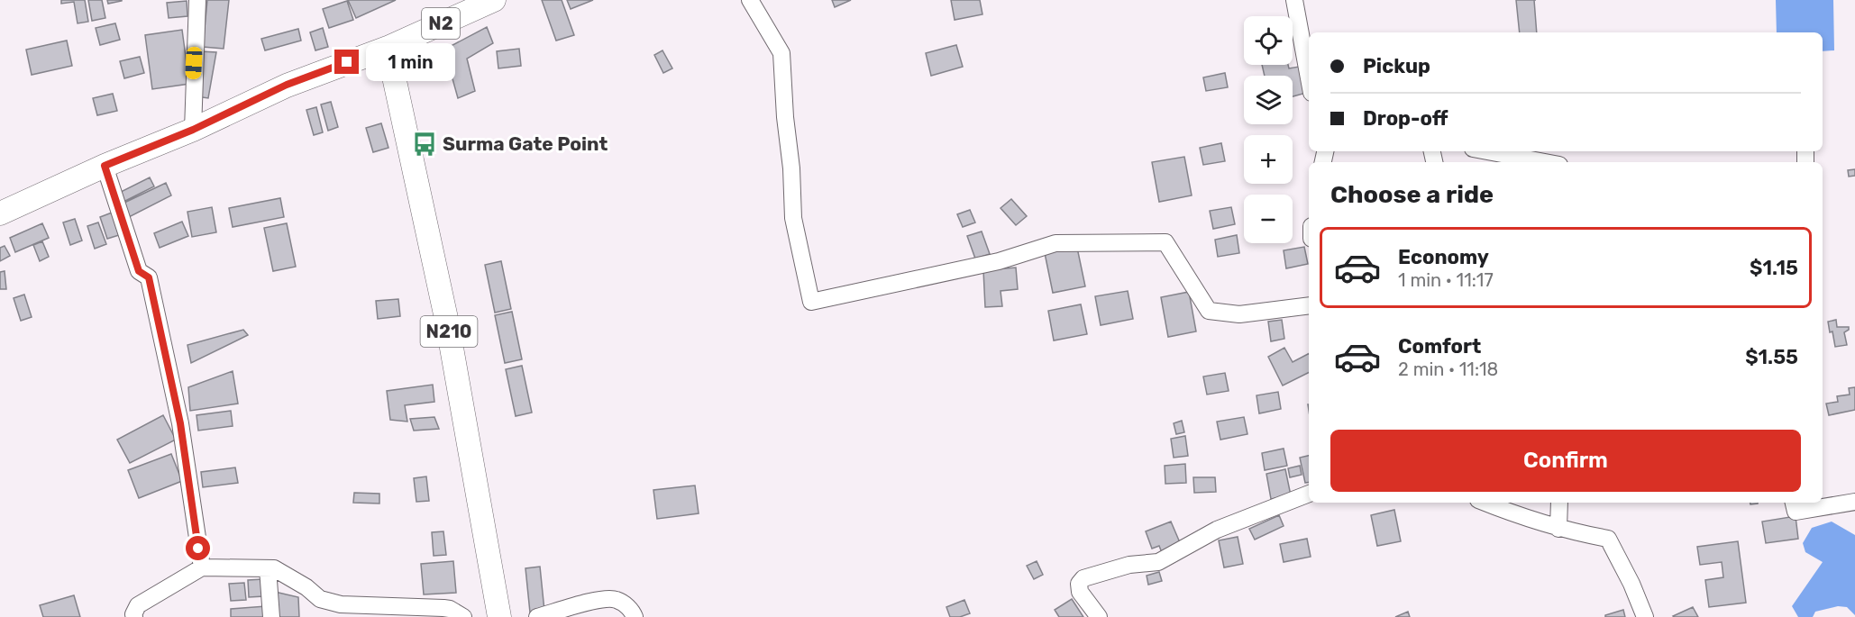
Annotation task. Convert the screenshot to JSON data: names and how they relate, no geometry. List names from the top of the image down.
{
  "streets": {
    "highway": ["N2", "N210"]
  },
  "crossings": [
    ["N2", "N210"]
  ],
  "places": {
    "bus stop": ["Surma Gate Point"]
  },
  "page": {
    "map_buttons": ["+", "−"],
    "banner": ["Pickup", "Drop-off"],
    "bubble": "1 min",
    "heading": "Choose a ride",
    "list": [
      {
        "name": "Economy",
        "note": "1 min · 11:17",
        "value": "$1.15"
      },
      {
        "name": "Comfort",
        "note": "2 min · 11:18",
        "value": "$1.55"
      }
    ],
    "buttons": "Confirm"
  }
}
